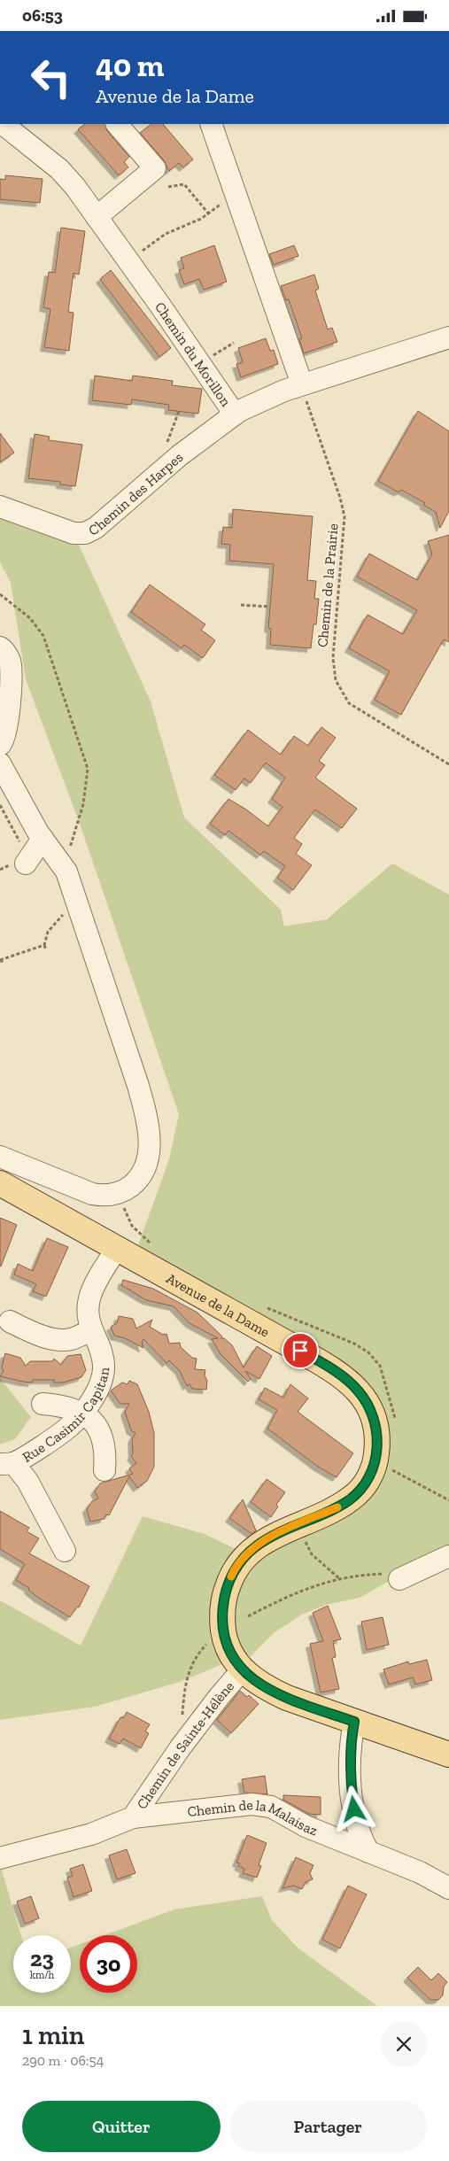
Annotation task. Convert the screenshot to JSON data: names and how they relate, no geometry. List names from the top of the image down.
{
  "streets": {
    "main road": ["Avenue de la Dame"],
    "street": [
      "Chemin du Morillon",
      "Chemin des Harpes",
      "Rue Casimir Capitan",
      "Chemin de Sainte-Hélène",
      "Chemin de la Malaisaz"
    ],
    "path": ["Chemin de la Prairie"]
  },
  "crossings": [
    ["Chemin du Morillon", "Chemin des Harpes"],
    ["Chemin du Morillon", "Chemin de la Prairie"],
    ["Avenue de la Dame", "Rue Casimir Capitan"],
    ["Avenue de la Dame", "Chemin de Sainte-Hélène"],
    ["Chemin de Sainte-Hélène", "Chemin de la Malaisaz"]
  ],
  "page": {
    "status": "06:53",
    "turn": ["40 m", "Avenue de la Dame"],
    "speed": "23 km/h",
    "limit": "30",
    "heading": ["1 min", "290 m · 06:54"],
    "buttons": ["Quitter", "Partager"]
  }
}
